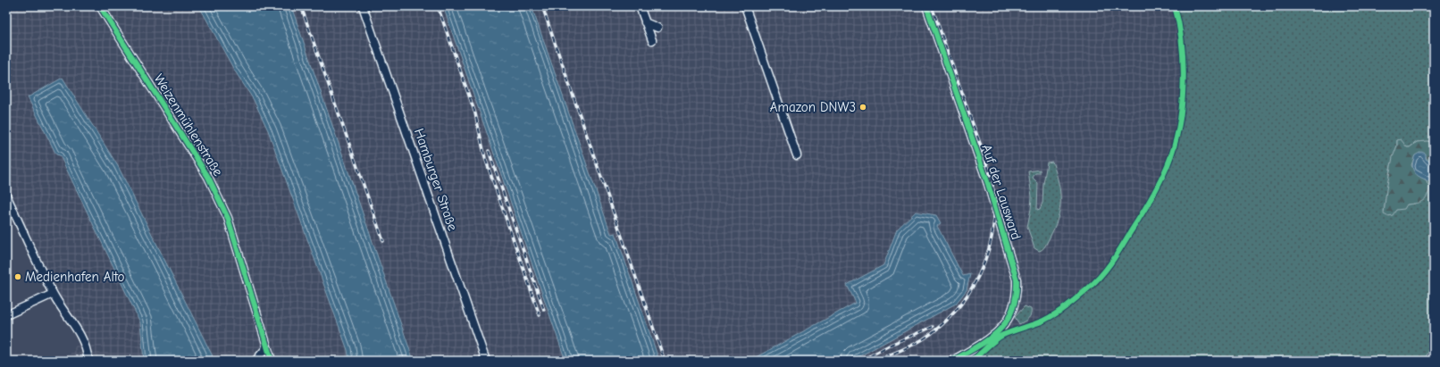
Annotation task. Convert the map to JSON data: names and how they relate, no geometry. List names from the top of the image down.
{
  "streets": {
    "street": ["Weizenmühlenstraße", "Hamburger Straße", "Auf der Lausward"]
  },
  "places": ["Amazon DNW3", "Medienhafen Alto"]
}
